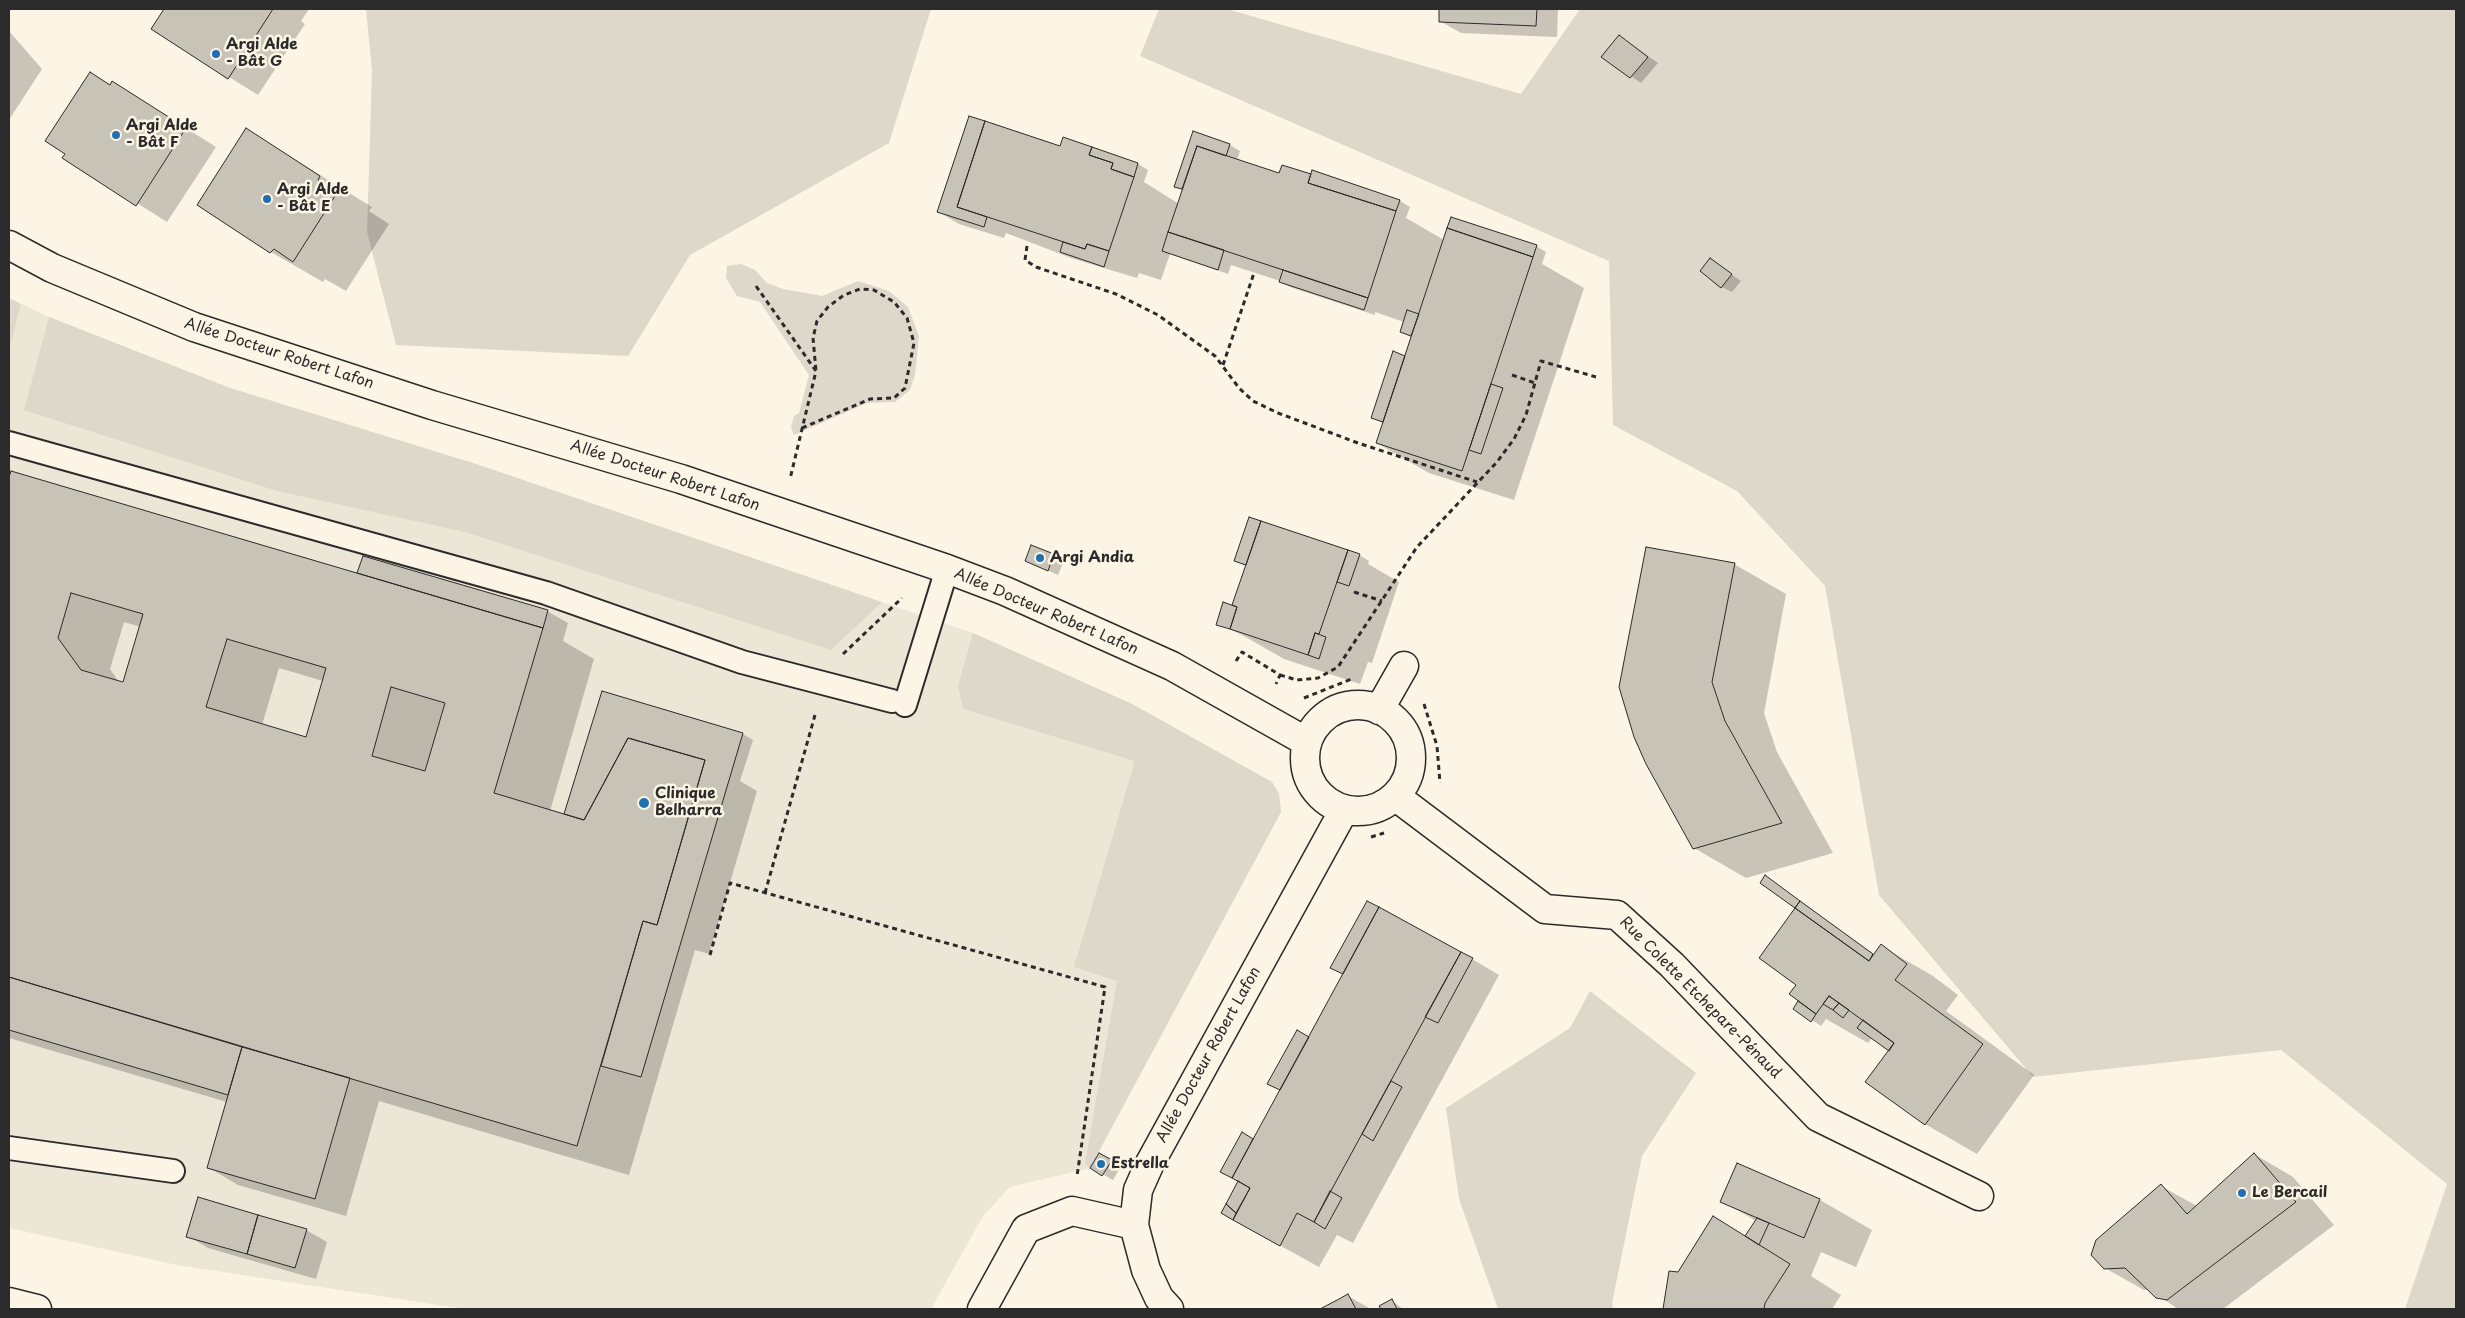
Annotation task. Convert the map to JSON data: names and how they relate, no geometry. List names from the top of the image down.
{
  "streets": {
    "street": ["Allée Docteur Robert Lafon", "Rue Colette Etchepare-Pénaud"]
  },
  "crossings": [
    ["Allée Docteur Robert Lafon", "Rue Colette Etchepare-Pénaud"]
  ],
  "places": [
    "Argi Alde - Bât G",
    "Argi Alde - Bât F",
    "Argi Alde - Bât E",
    "Argi Andia",
    "Clinique Belharra",
    "Estrella",
    "Le Bercail"
  ]
}
